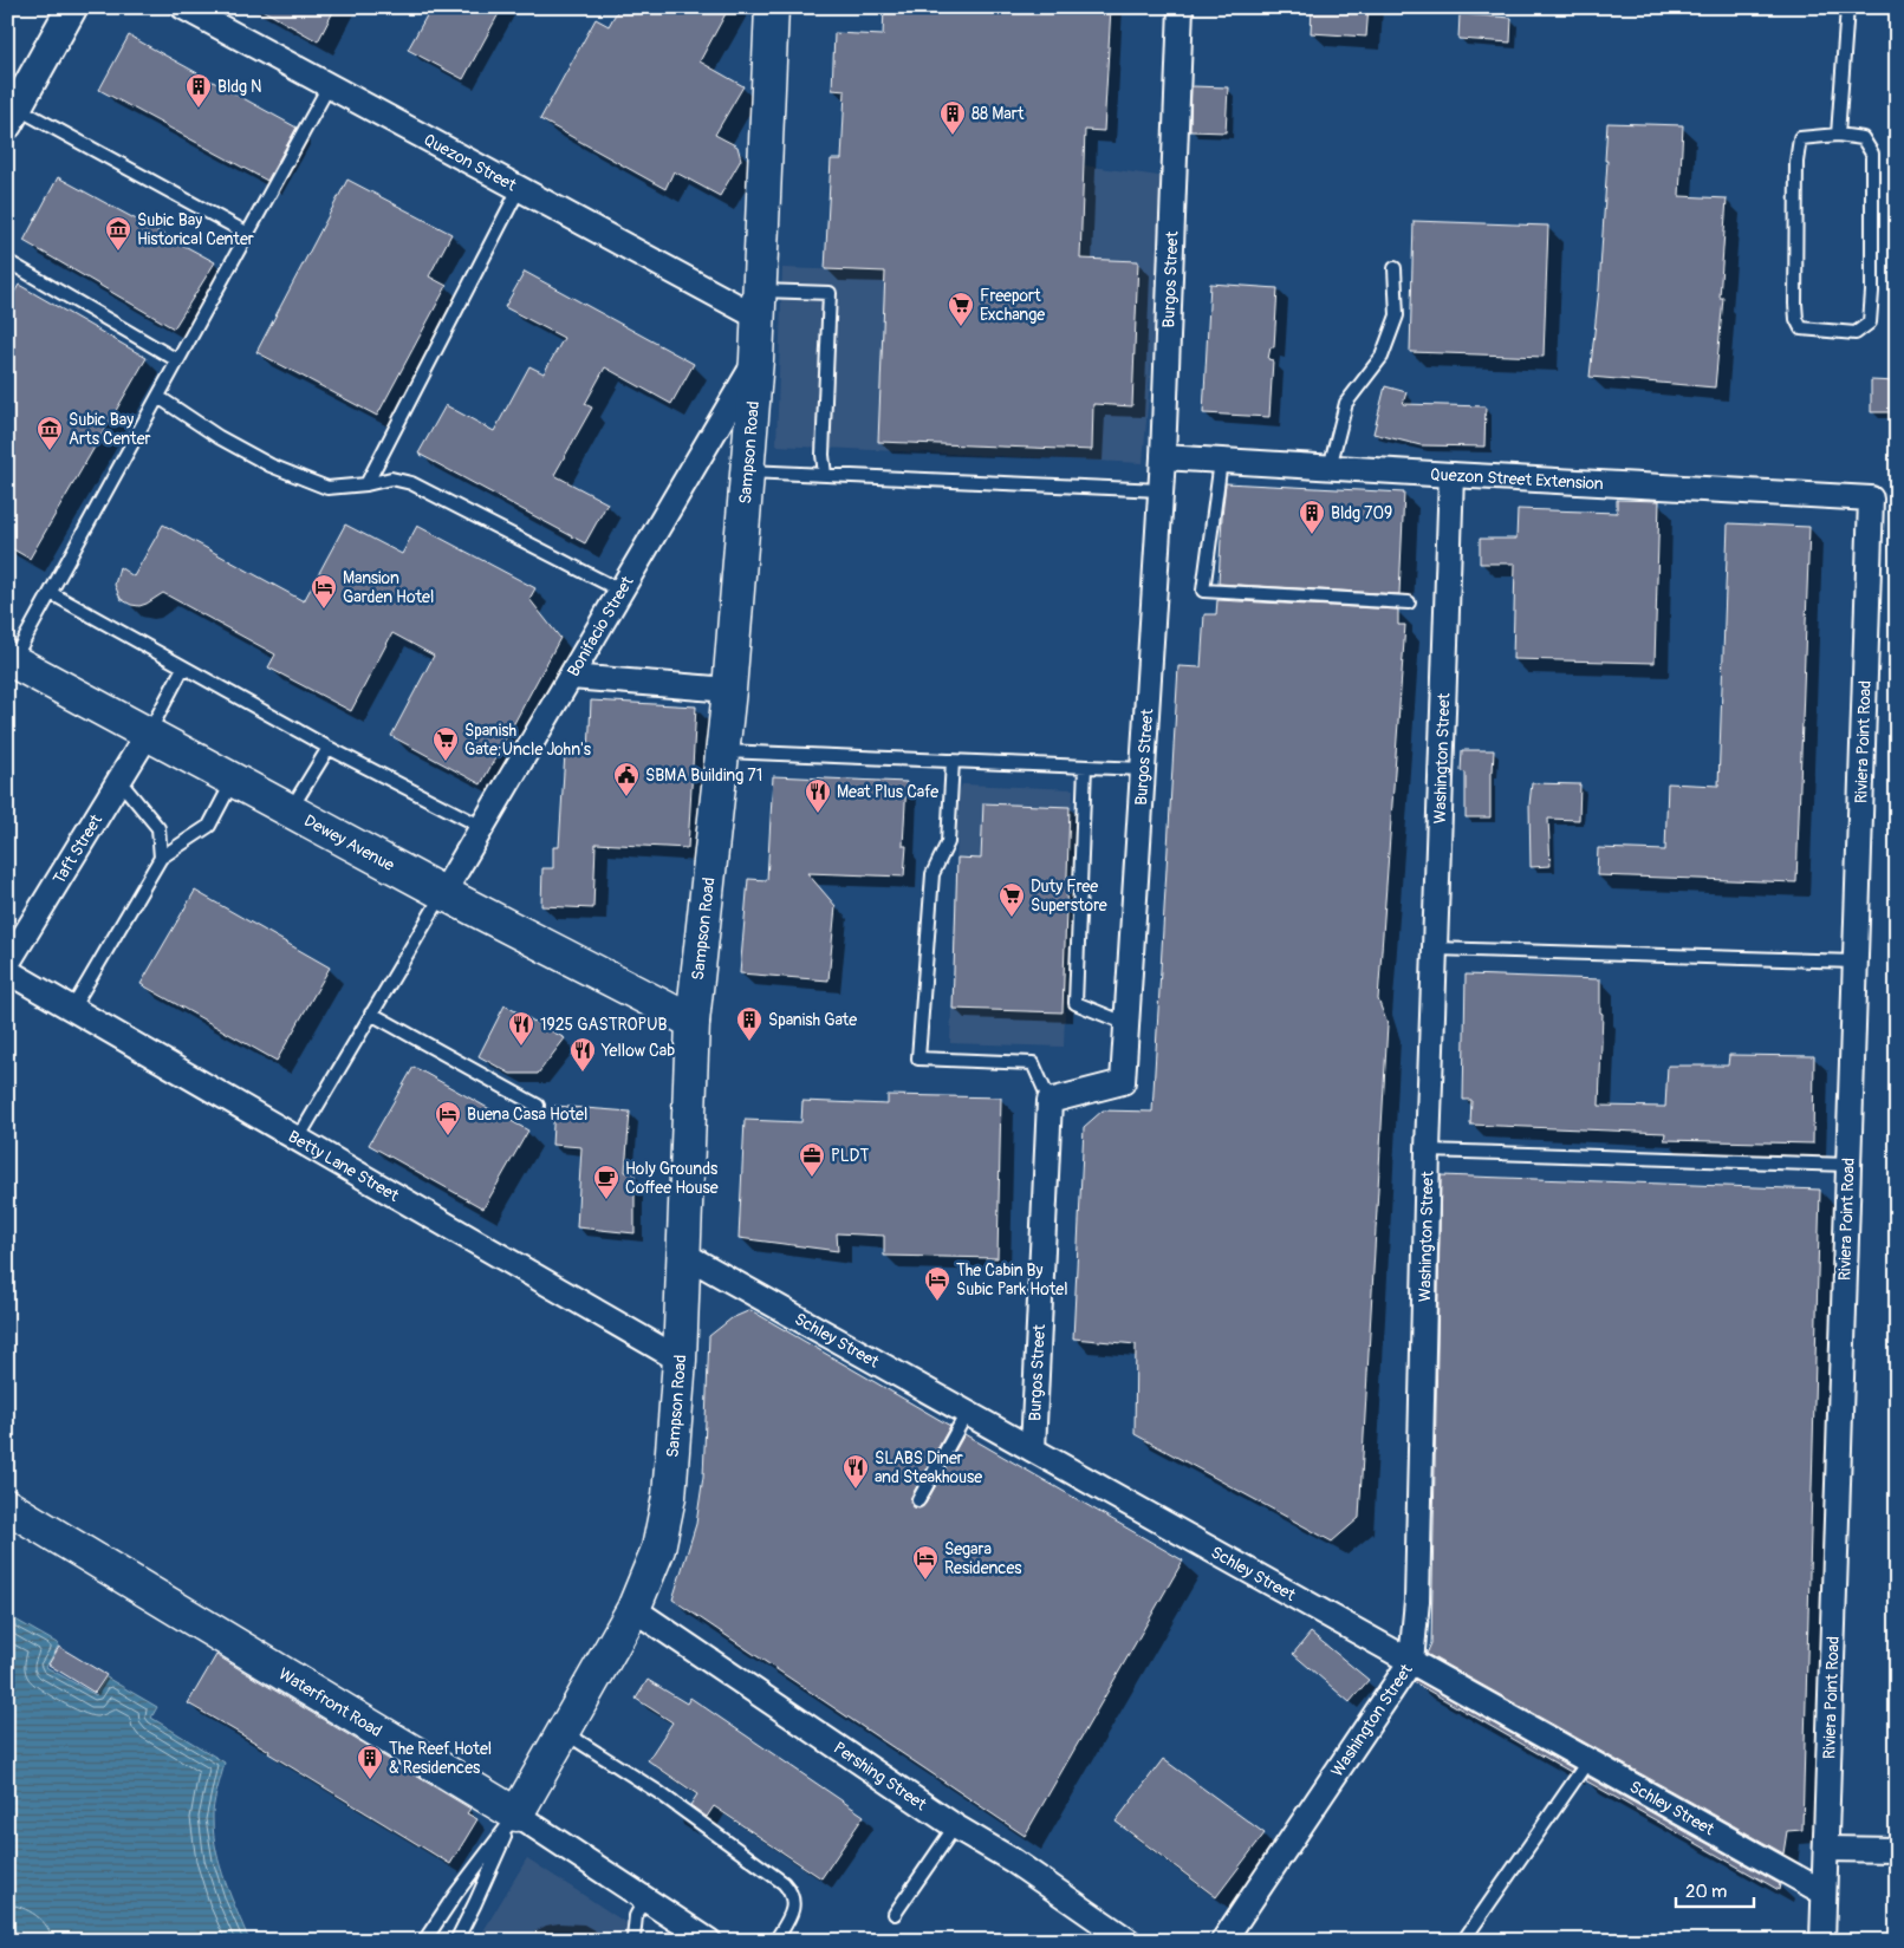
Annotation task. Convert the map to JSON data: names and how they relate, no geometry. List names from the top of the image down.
{
  "streets": {
    "main road": ["Sampson Road", "Dewey Avenue", "Waterfront Road"],
    "street": [
      "Quezon Street",
      "Burgos Street",
      "Quezon Street Extension",
      "Bonifacio Street",
      "Riviera Point Road",
      "Washington Street",
      "Taft Street",
      "Betty Lane Street",
      "Schley Street",
      "Pershing Street"
    ]
  },
  "crossings": [
    ["Quezon Street", "Sampson Road"],
    ["Burgos Street", "Quezon Street Extension"],
    ["Burgos Street", "Schley Street"],
    ["Sampson Road", "Bonifacio Street"],
    ["Sampson Road", "Dewey Avenue"],
    ["Sampson Road", "Betty Lane Street"],
    ["Sampson Road", "Schley Street"],
    ["Sampson Road", "Waterfront Road"],
    ["Sampson Road", "Pershing Street"],
    ["Quezon Street Extension", "Riviera Point Road"],
    ["Quezon Street Extension", "Washington Street"],
    ["Bonifacio Street", "Dewey Avenue"],
    ["Riviera Point Road", "Schley Street"],
    ["Washington Street", "Schley Street"],
    ["Dewey Avenue", "Taft Street"]
  ],
  "places": {
    "building": [
      "Bldg N",
      "88 Mart",
      "Bldg 709",
      "Spanish Gate",
      "The Reef Hotel & Residences"
    ],
    "museum": ["Subic Bay Historical Center", "Subic Bay Arts Center"],
    "supermarket": ["Freeport Exchange", "Spanish Gate;Uncle John's", "Duty Free Superstore"],
    "hotel": [
      "Mansion Garden Hotel",
      "Buena Casa Hotel",
      "The Cabin By Subic Park Hotel",
      "Segara Residences"
    ],
    "public building": ["SBMA Building 71"],
    "restaurant": [
      "Meat Plus Cafe",
      "1925 GASTROPUB",
      "Yellow Cab",
      "SLABS Diner and Steakhouse"
    ],
    "office": ["PLDT"],
    "cafe": ["Holy Grounds Coffee House"]
  },
  "scale_bar": "20 m"
}
